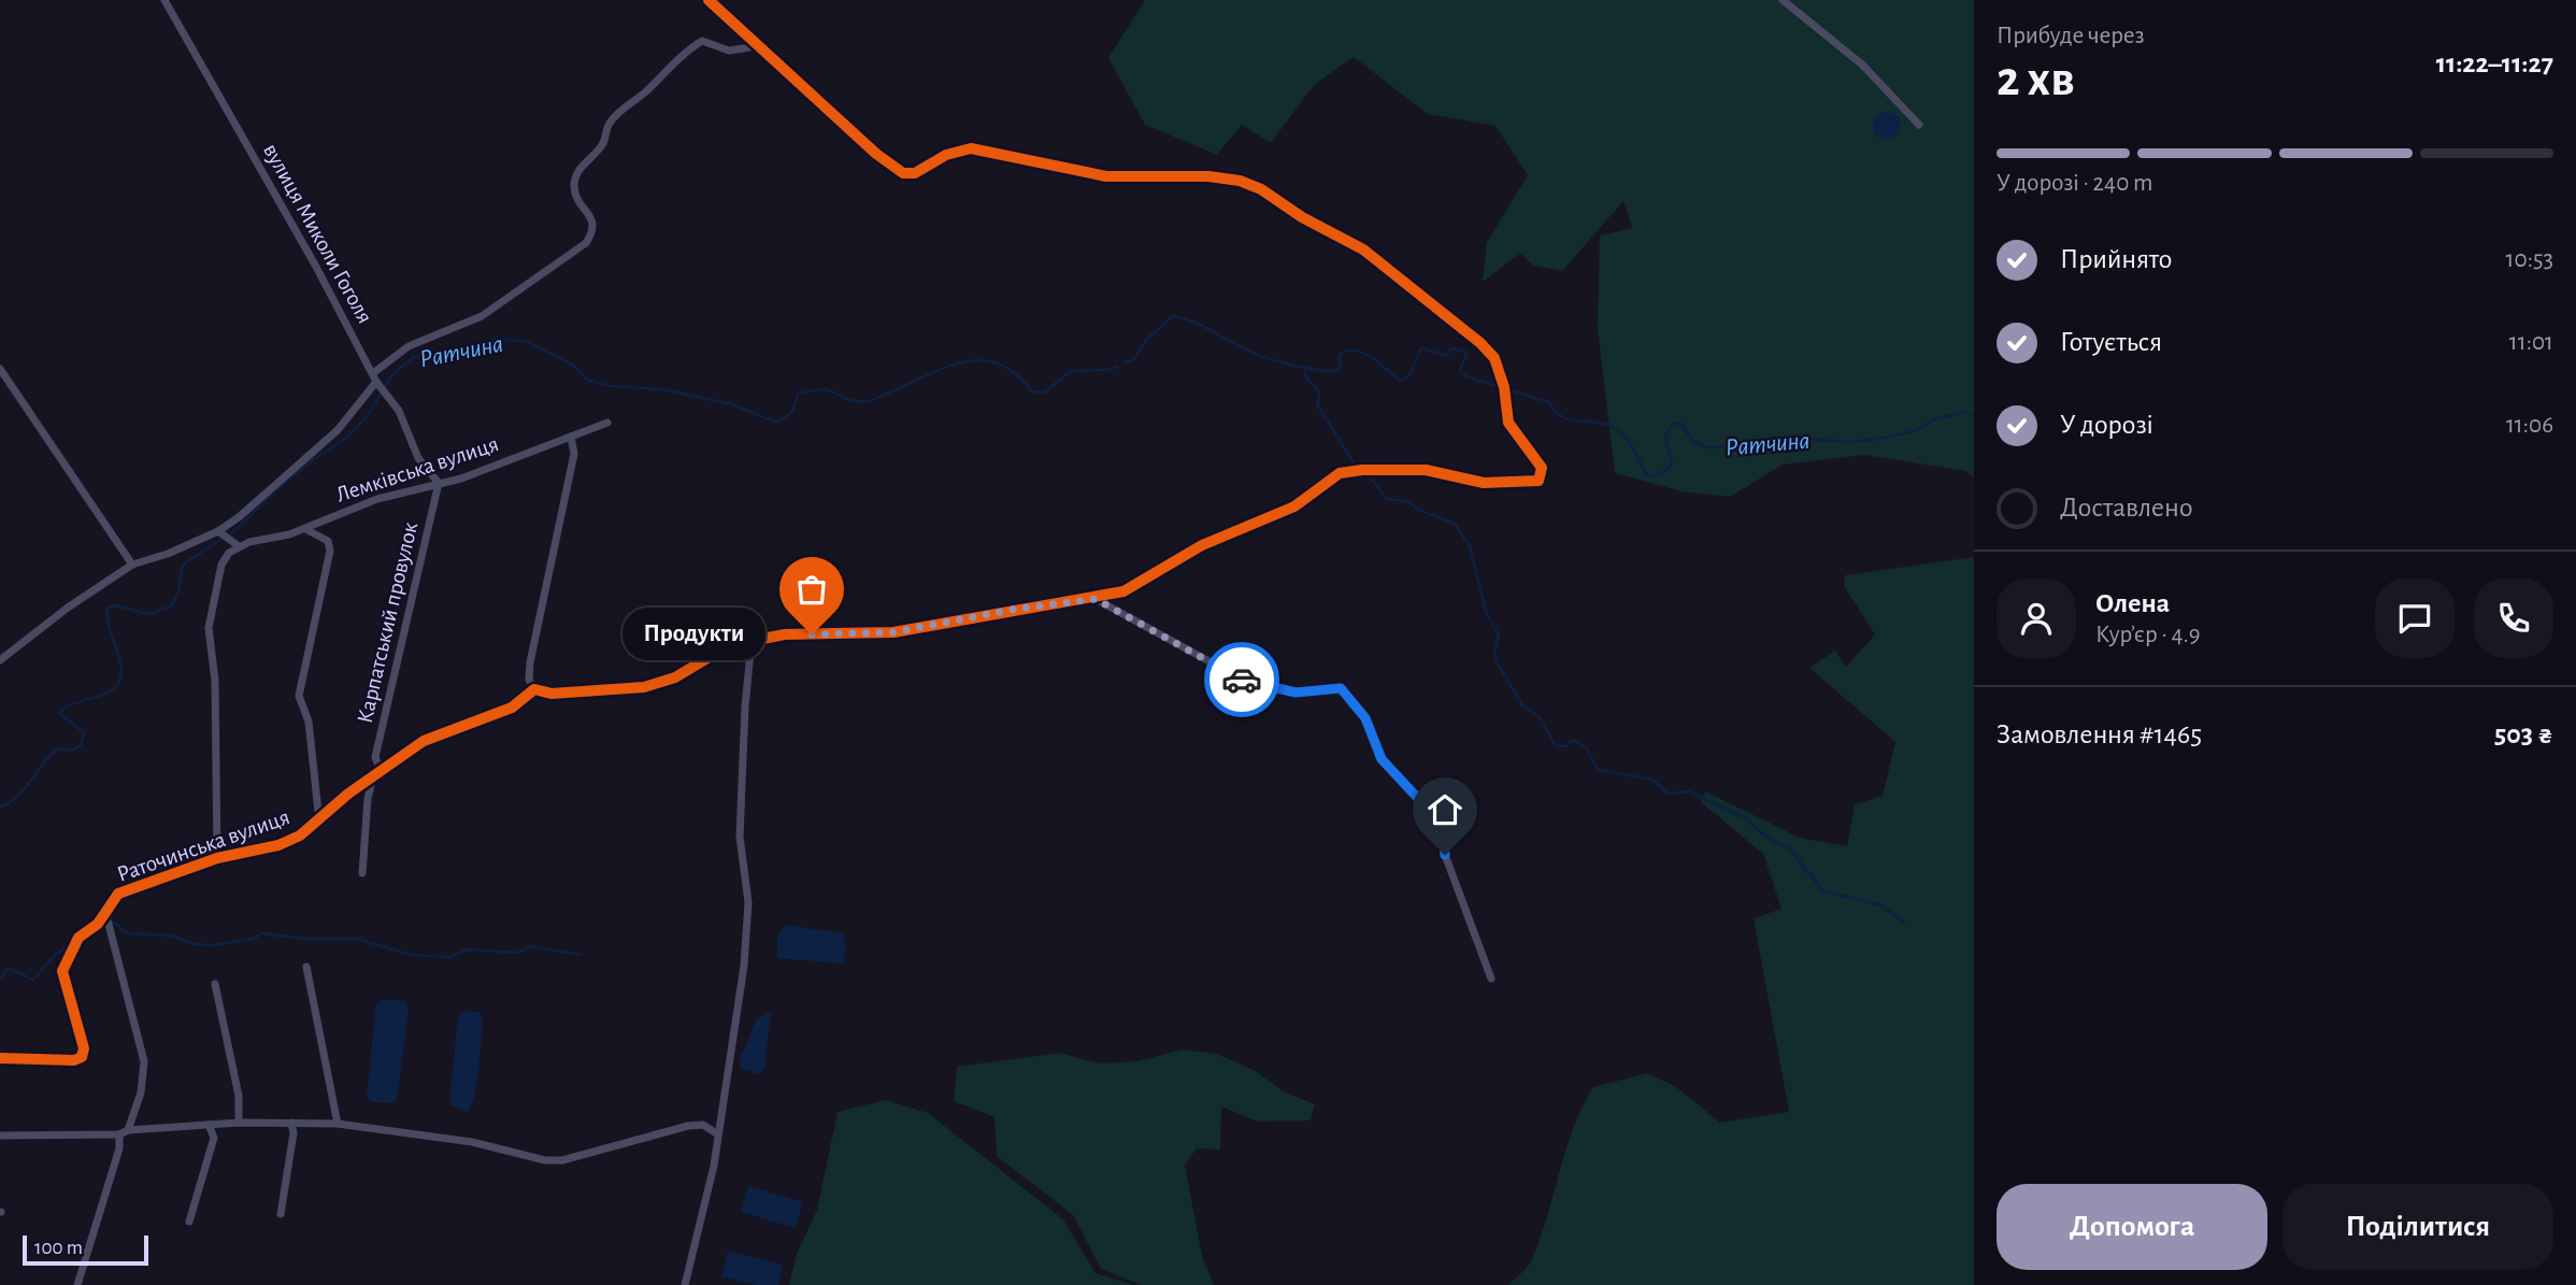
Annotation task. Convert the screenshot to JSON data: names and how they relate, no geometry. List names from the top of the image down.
{
  "streets": {
    "street": [
      "вулиця Миколи Гоголя",
      "Лемківська вулиця",
      "Карпатський провулок",
      "Раточинська вулиця"
    ]
  },
  "crossings": [
    ["вулиця Миколи Гоголя", "Лемківська вулиця"],
    ["вулиця Миколи Гоголя", "Карпатський провулок"],
    ["Лемківська вулиця", "Карпатський провулок"],
    ["Карпатський провулок", "Раточинська вулиця"]
  ],
  "water": ["Ратчина"],
  "places": ["Продукти"],
  "scale_bar": "100 m",
  "page": {
    "heading": ["2 хв", "Прибуде через", "11:22–11:27"],
    "panel": [
      "Олена",
      "Кур’єр · 4.9",
      "Замовлення #1465",
      "503 ₴"
    ],
    "bar": "У дорозі · 240 m",
    "list": [
      ["Прийнято", "10:53"],
      ["Готується", "11:01"],
      ["У дорозі", "11:06"],
      "Доставлено"
    ],
    "bubble": "Продукти",
    "buttons": ["Допомога", "Поділитися"],
    "scale": "100 m"
  }
}
